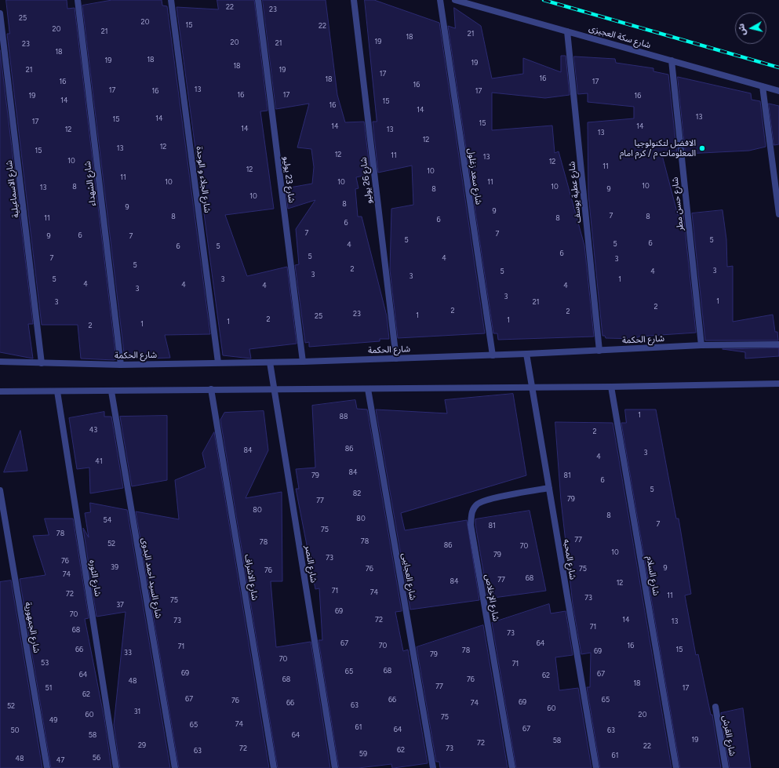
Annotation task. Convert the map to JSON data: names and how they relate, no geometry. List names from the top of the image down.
{
  "streets": {
    "street": [
      "شارع سكة العجيزى",
      "شارع سعد زغلول",
      "شارع الجلاء و الوحدة",
      "شارع 23 يوليو",
      "شارع 26 يوليو",
      "شارع الشهداء",
      "شارع الاسماعيلية",
      "شارع عطية يوسف",
      "شارع حسن مطر",
      "شارع الحكمة",
      "شارع المحبه",
      "شارع النصر",
      "شارع السلام",
      "شارع العجايبى",
      "شارع الاشراف",
      "شارع الثوره",
      "شارع السيد احمد البدوى",
      "شارع الإخلاص",
      "شارع الجمهورية",
      "شارع القرش"
    ]
  },
  "crossings": [
    ["شارع سكة العجيزى", "شارع عطية يوسف"],
    ["شارع سكة العجيزى", "شارع حسن مطر"],
    ["شارع سعد زغلول", "شارع الحكمة"],
    ["شارع الجلاء و الوحدة", "شارع الحكمة"],
    ["شارع 23 يوليو", "شارع الحكمة"],
    ["شارع 26 يوليو", "شارع الحكمة"],
    ["شارع الشهداء", "شارع الحكمة"],
    ["شارع الاسماعيلية", "شارع الحكمة"],
    ["شارع عطية يوسف", "شارع الحكمة"],
    ["شارع حسن مطر", "شارع الحكمة"],
    ["شارع الحكمة", "شارع المحبه"],
    ["شارع الحكمة", "شارع النصر"],
    ["شارع المحبه", "شارع الإخلاص"]
  ],
  "places": ["الافضل لتكنولوجيا المعلومات م / كرم امام"],
  "house_numbers": [
    "22",
    "23",
    "25",
    "20",
    "15",
    "22",
    "20",
    "21",
    "21",
    "18",
    "19",
    "20",
    "21",
    "23",
    "18",
    "18",
    "19",
    "19",
    "18",
    "21",
    "19",
    "17",
    "16",
    "18",
    "16",
    "17",
    "16",
    "13",
    "17",
    "16",
    "17",
    "16",
    "17",
    "19",
    "16",
    "14",
    "15",
    "16",
    "14",
    "13",
    "14",
    "15",
    "17",
    "15",
    "14",
    "14",
    "14",
    "12",
    "13",
    "13",
    "12",
    "12",
    "13",
    "15",
    "12",
    "11",
    "13",
    "10",
    "12",
    "11",
    "12",
    "10",
    "11",
    "10",
    "10",
    "11",
    "10",
    "8",
    "10",
    "13",
    "8",
    "9",
    "10",
    "8",
    "9",
    "9",
    "7",
    "8",
    "8",
    "11",
    "8",
    "6",
    "6",
    "7",
    "7",
    "6",
    "9",
    "7",
    "5",
    "5",
    "6",
    "5",
    "4",
    "6",
    "5",
    "6",
    "5",
    "7",
    "4",
    "3",
    "5",
    "2",
    "3",
    "5",
    "4",
    "3",
    "3",
    "5",
    "3",
    "1",
    "4",
    "4",
    "4",
    "4",
    "3",
    "3",
    "1",
    "3",
    "21",
    "2",
    "2",
    "2",
    "23",
    "1",
    "25",
    "2",
    "1",
    "1",
    "1",
    "2",
    "1",
    "88",
    "43",
    "2",
    "86",
    "84",
    "3",
    "4",
    "41",
    "84",
    "79",
    "81",
    "6",
    "5",
    "82",
    "79",
    "77",
    "80",
    "8",
    "80",
    "54",
    "7",
    "81",
    "75",
    "78",
    "77",
    "78",
    "78",
    "52",
    "86",
    "70",
    "10",
    "79",
    "73",
    "76",
    "39",
    "9",
    "76",
    "75",
    "76",
    "74",
    "68",
    "77",
    "84",
    "12",
    "71",
    "74",
    "72",
    "11",
    "73",
    "75",
    "37",
    "69",
    "70",
    "72",
    "14",
    "73",
    "13",
    "71",
    "68",
    "73",
    "67",
    "64",
    "70",
    "16",
    "71",
    "66",
    "15",
    "78",
    "69",
    "33",
    "79",
    "70",
    "53",
    "71",
    "68",
    "65",
    "69",
    "67",
    "64",
    "62",
    "68",
    "76",
    "48",
    "18",
    "77",
    "51",
    "17",
    "62",
    "67",
    "66",
    "65",
    "76",
    "69",
    "66",
    "74",
    "63",
    "52",
    "60",
    "31",
    "60",
    "20",
    "75",
    "49",
    "74",
    "65",
    "61",
    "67",
    "64",
    "50",
    "63",
    "58",
    "64",
    "19",
    "58",
    "72",
    "29",
    "22",
    "72",
    "73",
    "62",
    "63",
    "59",
    "61",
    "56",
    "48",
    "47"
  ],
  "north": "left"
}
